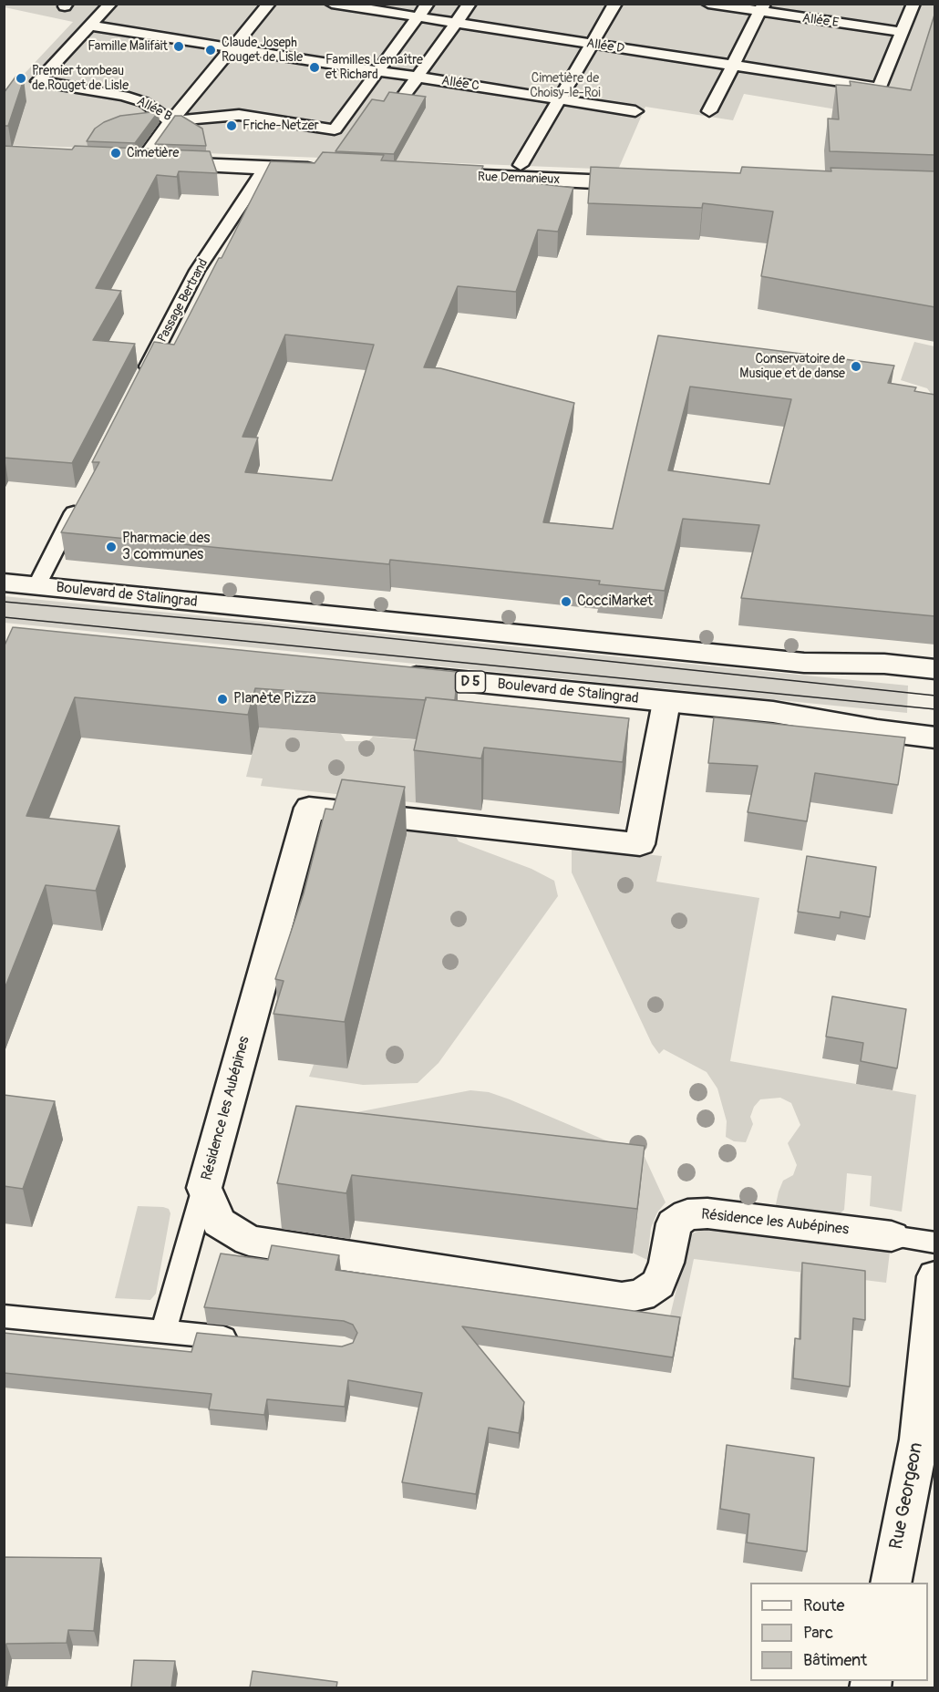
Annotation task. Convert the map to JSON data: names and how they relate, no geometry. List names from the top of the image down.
{
  "streets": {
    "street": [
      "Rue Demanieux",
      "Boulevard de Stalingrad",
      "D 5",
      "Résidence les Aubépines",
      "Rue Georgeon"
    ],
    "lane": [
      "Allée E",
      "Allée D",
      "Allée C",
      "Allée B",
      "Passage Bertrand"
    ]
  },
  "crossings": [
    ["Allée C", "Allée B"],
    ["Boulevard de Stalingrad", "Résidence les Aubépines"]
  ],
  "parks": ["Cimetière de Choisy-le-Roi"],
  "places": [
    "Famille Malifait",
    "Claude Joseph Rouget de Lisle",
    "Familles Lemaître et Richard",
    "Premier tombeau de Rouget de Lisle",
    "Friche-Netzer",
    "Cimetière",
    "Conservatoire de Musique et de danse",
    "Pharmacie des 3 communes",
    "CocciMarket",
    "Planète Pizza"
  ],
  "legend": ["Route", "Parc", "Bâtiment"]
}
